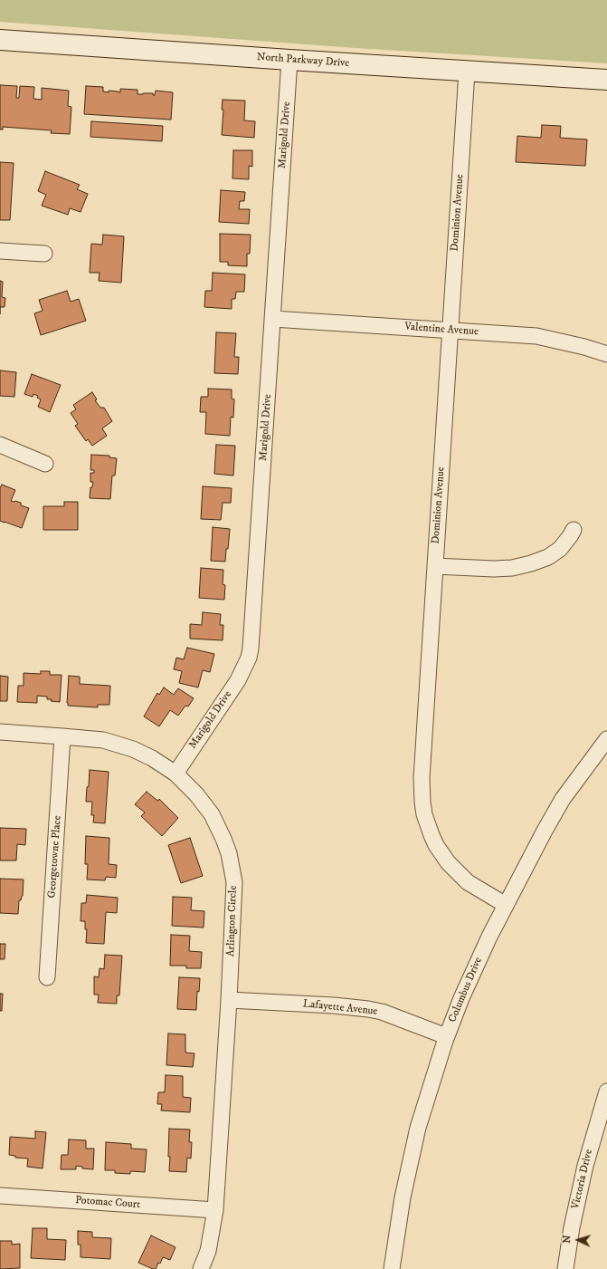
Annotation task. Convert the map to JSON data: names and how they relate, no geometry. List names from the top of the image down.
{
  "streets": {
    "main road": ["North Parkway Drive"],
    "street": [
      "Marigold Drive",
      "Dominion Avenue",
      "Valentine Avenue",
      "Georgetowne Place",
      "Arlington Circle",
      "Columbus Drive",
      "Lafayette Avenue",
      "Victoria Drive",
      "Potomac Court"
    ]
  },
  "crossings": [
    ["North Parkway Drive", "Marigold Drive"],
    ["North Parkway Drive", "Dominion Avenue"],
    ["Marigold Drive", "Valentine Avenue"],
    ["Marigold Drive", "Arlington Circle"],
    ["Dominion Avenue", "Valentine Avenue"],
    ["Dominion Avenue", "Columbus Drive"],
    ["Georgetowne Place", "Arlington Circle"],
    ["Arlington Circle", "Lafayette Avenue"],
    ["Arlington Circle", "Potomac Court"],
    ["Columbus Drive", "Lafayette Avenue"]
  ],
  "north": "left"
}
